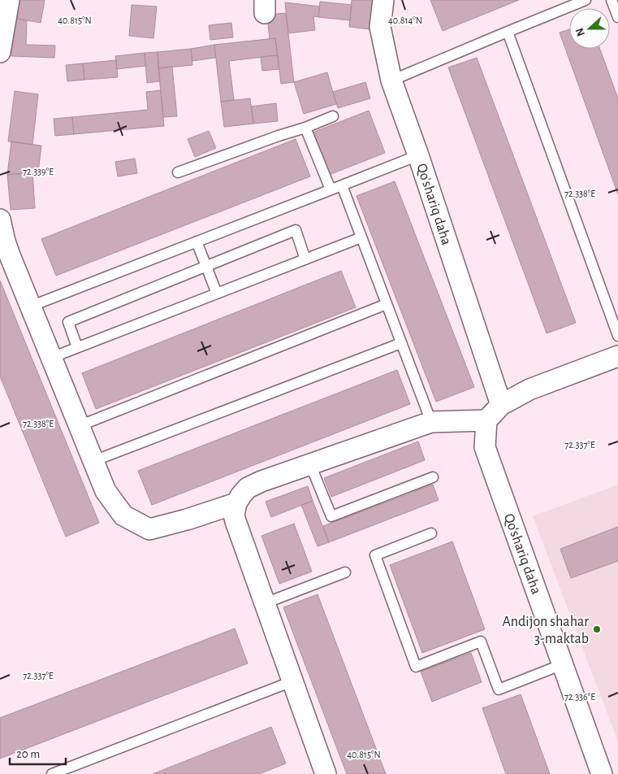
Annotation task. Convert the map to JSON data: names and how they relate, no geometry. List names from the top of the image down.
{
  "streets": {
    "street": ["Qo'shariq daha"]
  },
  "places": ["Andijon shahar 3-maktab"],
  "scale_bar": "20 m",
  "north": "left",
  "coordinates": [
    "40.815°N",
    "40.814°N",
    "72.339°E",
    "72.338°E",
    "72.337°E",
    "72.336°E"
  ]
}
